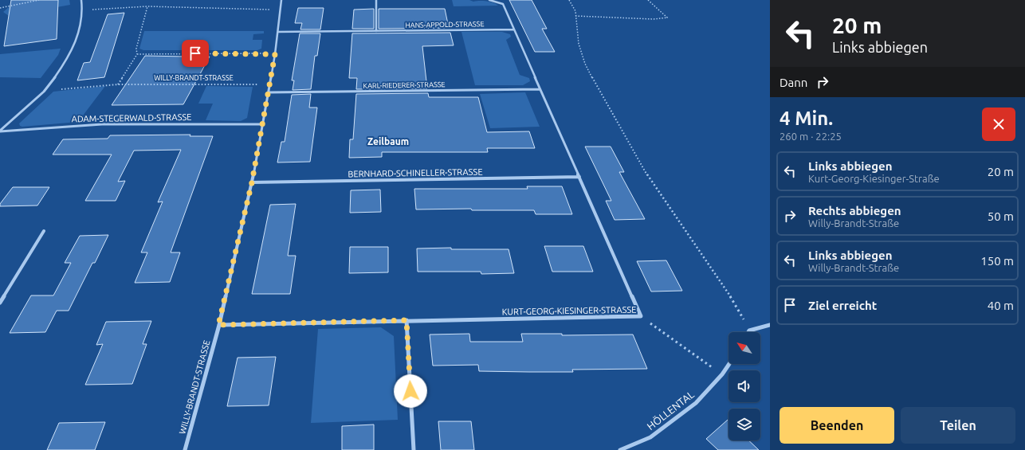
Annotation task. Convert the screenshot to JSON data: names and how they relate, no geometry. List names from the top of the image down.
{
  "streets": {
    "street": [
      "HANS-APPOLD-STRASSE",
      "WILLY-BRANDT-STRASSE",
      "KARL-RIEDERER-STRASSE",
      "ADAM-STEGERWALD-STRASSE",
      "BERNHARD-SCHINELLER-STRASSE",
      "KURT-GEORG-KIESINGER-STRASSE",
      "HÖLLENTAL"
    ]
  },
  "crossings": [
    ["HANS-APPOLD-STRASSE", "WILLY-BRANDT-STRASSE"],
    ["HANS-APPOLD-STRASSE", "KURT-GEORG-KIESINGER-STRASSE"],
    ["WILLY-BRANDT-STRASSE", "KARL-RIEDERER-STRASSE"],
    ["WILLY-BRANDT-STRASSE", "ADAM-STEGERWALD-STRASSE"],
    ["WILLY-BRANDT-STRASSE", "BERNHARD-SCHINELLER-STRASSE"],
    ["WILLY-BRANDT-STRASSE", "KURT-GEORG-KIESINGER-STRASSE"],
    ["KARL-RIEDERER-STRASSE", "KURT-GEORG-KIESINGER-STRASSE"],
    ["BERNHARD-SCHINELLER-STRASSE", "KURT-GEORG-KIESINGER-STRASSE"]
  ],
  "districts": ["Zeilbaum"],
  "north": "top left",
  "page": {
    "turn": ["20 m", "Links abbiegen"],
    "then": "Dann",
    "heading": ["4 Min.", "260 m · 22:25"],
    "list": [
      {
        "name": "Links abbiegen",
        "note": "Kurt-Georg-Kiesinger-Straße",
        "value": "20 m"
      },
      {
        "name": "Rechts abbiegen",
        "note": "Willy-Brandt-Straße",
        "value": "50 m"
      },
      {
        "name": "Links abbiegen",
        "note": "Willy-Brandt-Straße",
        "value": "150 m"
      },
      {
        "name": "Ziel erreicht",
        "value": "40 m"
      }
    ],
    "buttons": ["Beenden", "Teilen"]
  }
}
